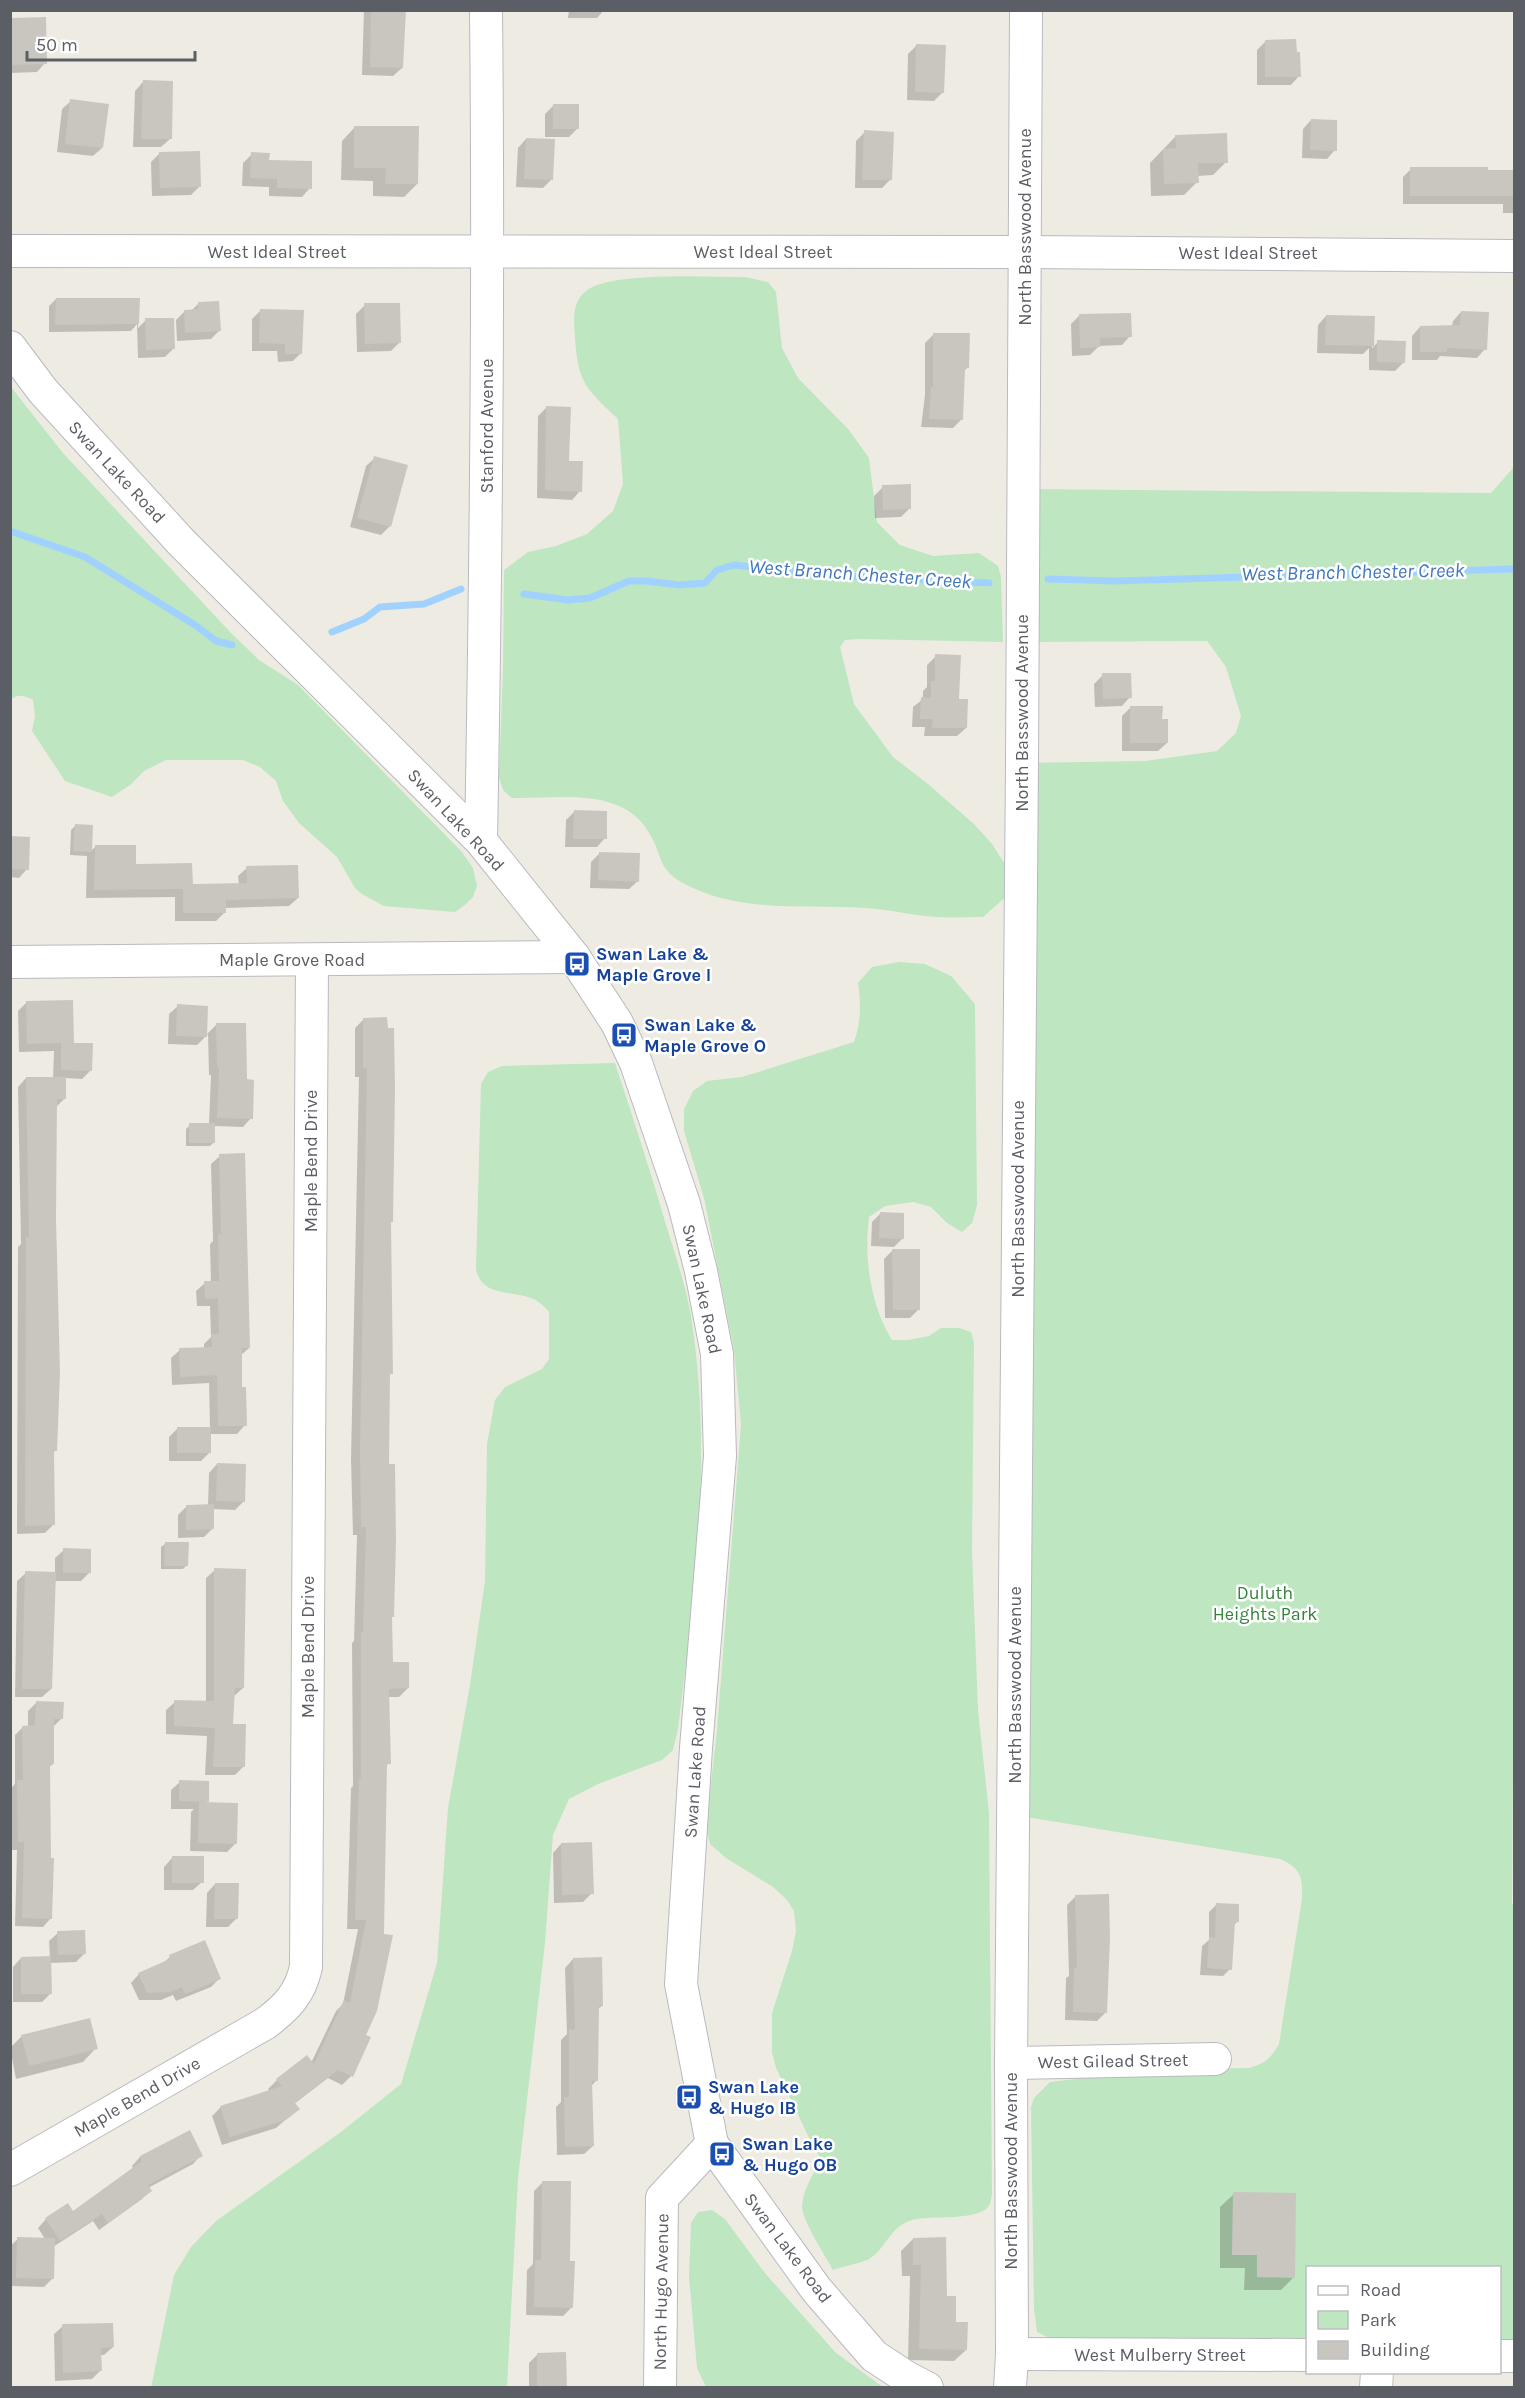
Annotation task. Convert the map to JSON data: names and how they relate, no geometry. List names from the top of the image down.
{
  "streets": {
    "street": [
      "North Basswood Avenue",
      "West Ideal Street",
      "Stanford Avenue",
      "Swan Lake Road",
      "Maple Grove Road",
      "Maple Bend Drive",
      "West Gilead Street",
      "North Hugo Avenue",
      "West Mulberry Street"
    ]
  },
  "crossings": [
    ["North Basswood Avenue", "West Ideal Street"],
    ["North Basswood Avenue", "West Gilead Street"],
    ["North Basswood Avenue", "West Mulberry Street"],
    ["West Ideal Street", "Stanford Avenue"],
    ["Stanford Avenue", "Swan Lake Road"],
    ["Swan Lake Road", "Maple Grove Road"],
    ["Swan Lake Road", "North Hugo Avenue"],
    ["Maple Grove Road", "Maple Bend Drive"]
  ],
  "water": ["West Branch Chester Creek"],
  "parks": ["Duluth Heights Park"],
  "places": {
    "bus stop": [
      "Swan Lake & Maple Grove I",
      "Swan Lake & Maple Grove O",
      "Swan Lake & Hugo IB",
      "Swan Lake & Hugo OB"
    ]
  },
  "legend": ["Road", "Park", "Building"],
  "scale_bar": "50 m"
}
